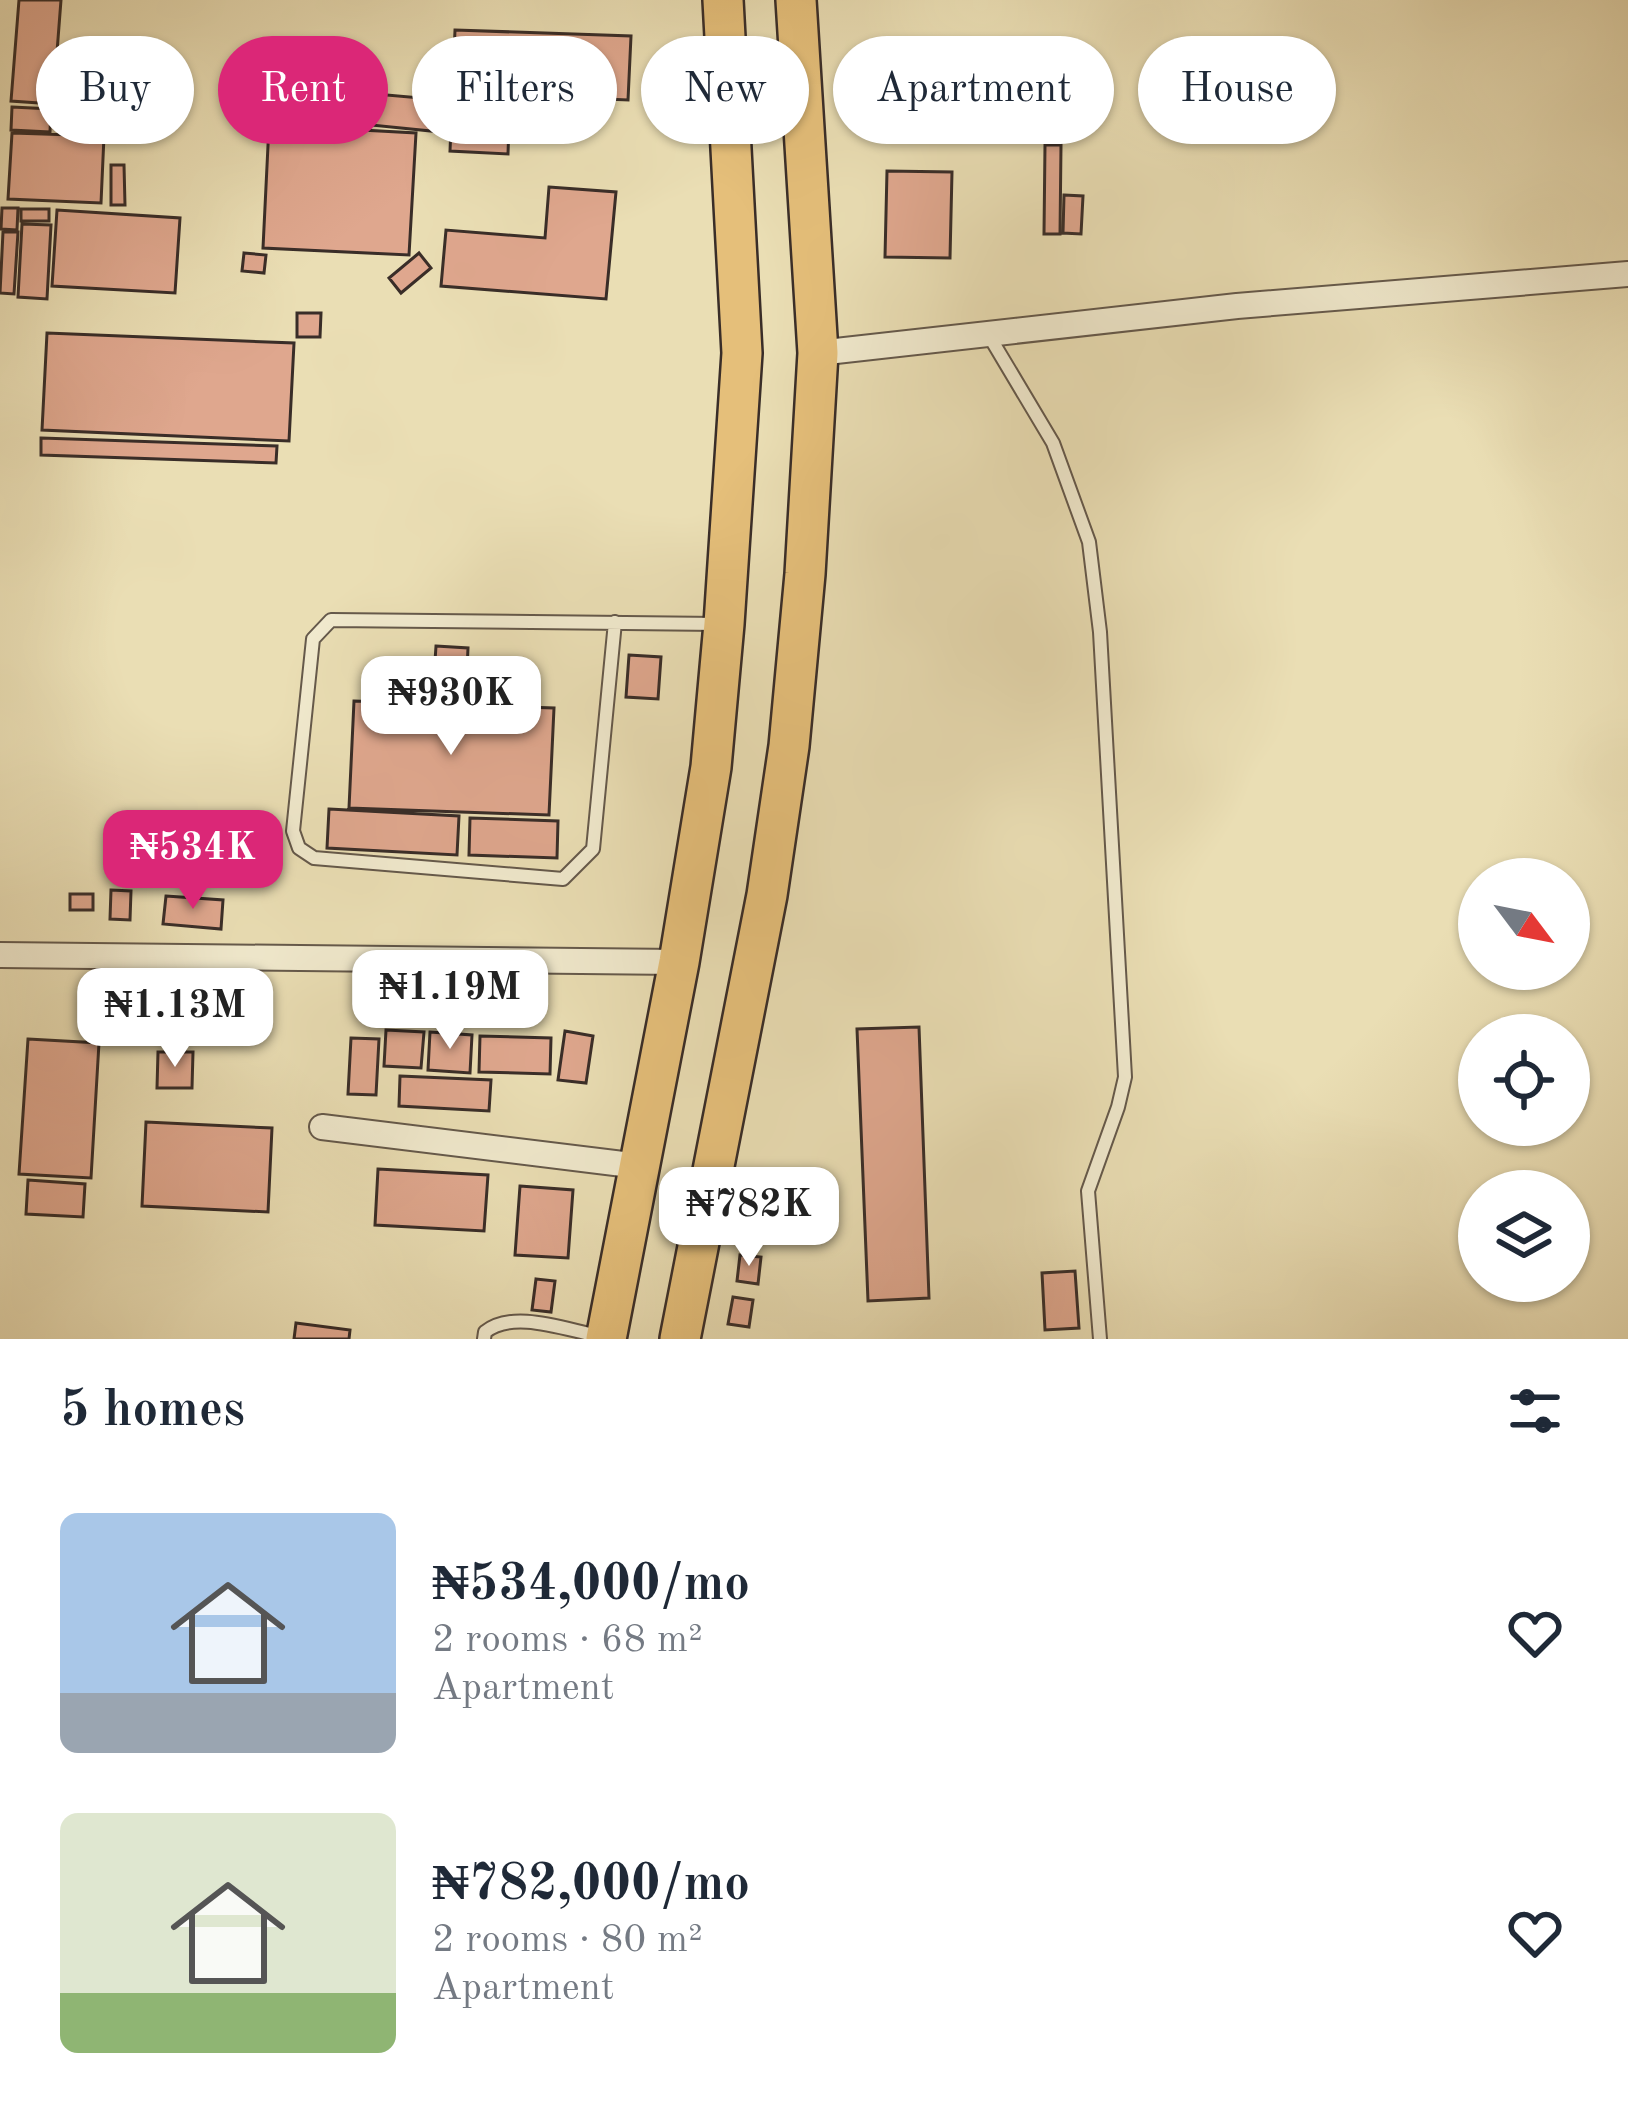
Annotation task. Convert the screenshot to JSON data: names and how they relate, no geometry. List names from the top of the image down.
{
  "north": "bottom right",
  "page": {
    "chip": [
      "Buy",
      "Rent",
      "Filters",
      "New",
      "Apartment",
      "House"
    ],
    "price": [
      "₦930K",
      "₦534K",
      "₦1.19M",
      "₦1.13M",
      "₦782K"
    ],
    "heading": "5 homes",
    "list": [
      {
        "name": "₦534,000/mo",
        "note": "2 rooms · 68 m² · Apartment"
      },
      {
        "name": "₦782,000/mo",
        "note": "2 rooms · 80 m² · Apartment"
      }
    ]
  }
}
